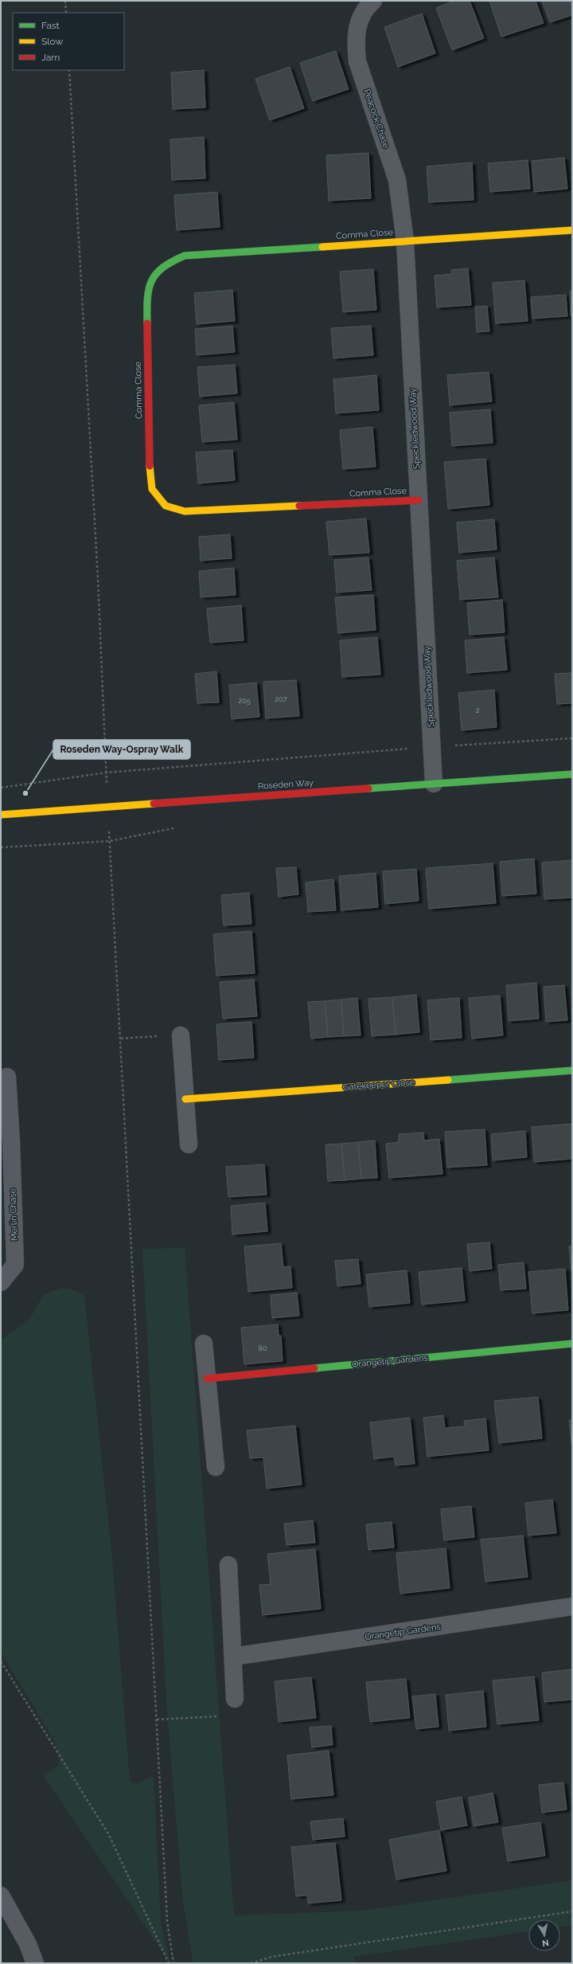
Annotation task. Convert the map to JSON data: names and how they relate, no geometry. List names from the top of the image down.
{
  "streets": {
    "street": [
      "Peacock Chase",
      "Comma Close",
      "Speckledwood Way",
      "Roseden Way",
      "Gatekeeper Close",
      "Merlin Chase",
      "Orangetip Gardens"
    ]
  },
  "crossings": [
    ["Peacock Chase", "Comma Close"],
    ["Peacock Chase", "Speckledwood Way"],
    ["Comma Close", "Speckledwood Way"],
    ["Speckledwood Way", "Roseden Way"]
  ],
  "places": ["Roseden Way-Ospray Walk"],
  "house_numbers": [
    "207",
    "205",
    "2",
    "80"
  ],
  "legend": ["Fast", "Slow", "Jam"],
  "north": "bottom"
}
